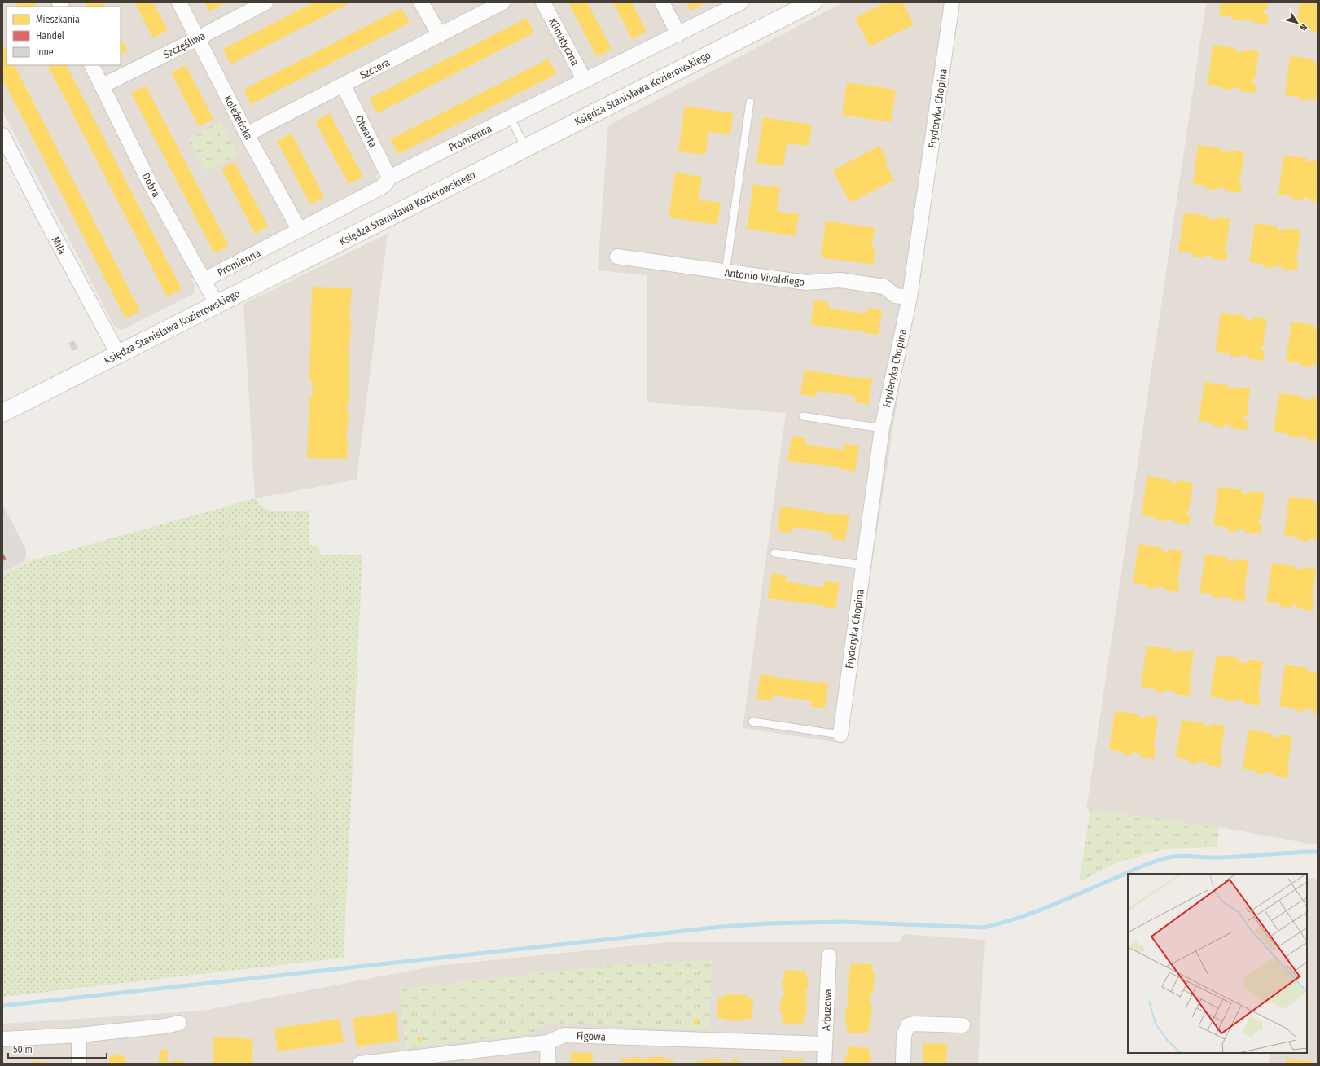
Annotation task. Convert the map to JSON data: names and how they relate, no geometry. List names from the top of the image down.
{
  "streets": {
    "street": [
      "Klimatyczna",
      "Szczęśliwa",
      "Szczera",
      "Księdza Stanisława Kozierowskiego",
      "Fryderyka Chopina",
      "Koleżeńska",
      "Otwarta",
      "Promienna",
      "Dobra",
      "Miła",
      "Antonio Vivaldiego",
      "Arbuzowa",
      "Figowa"
    ]
  },
  "crossings": [
    ["Klimatyczna", "Promienna"],
    ["Szczęśliwa", "Koleżeńska"],
    ["Szczęśliwa", "Dobra"],
    ["Szczera", "Koleżeńska"],
    ["Szczera", "Otwarta"],
    ["Księdza Stanisława Kozierowskiego", "Dobra"],
    ["Księdza Stanisława Kozierowskiego", "Miła"],
    ["Fryderyka Chopina", "Antonio Vivaldiego"],
    ["Koleżeńska", "Promienna"],
    ["Otwarta", "Promienna"],
    ["Promienna", "Dobra"],
    ["Arbuzowa", "Figowa"]
  ],
  "legend": ["Mieszkania", "Handel", "Inne"],
  "scale_bar": "50 m",
  "north": "bottom right"
}
